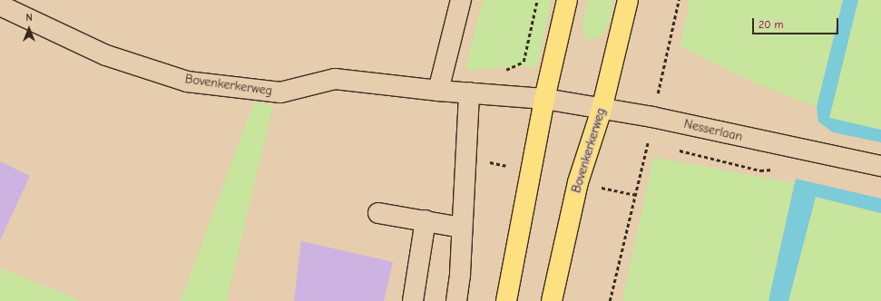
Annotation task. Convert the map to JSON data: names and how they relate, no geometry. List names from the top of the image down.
{
  "streets": {
    "main road": ["Bovenkerkerweg"],
    "street": ["Nesserlaan"]
  },
  "crossings": [
    ["Bovenkerkerweg", "Nesserlaan"]
  ],
  "scale_bar": "20 m",
  "north": "top"
}
